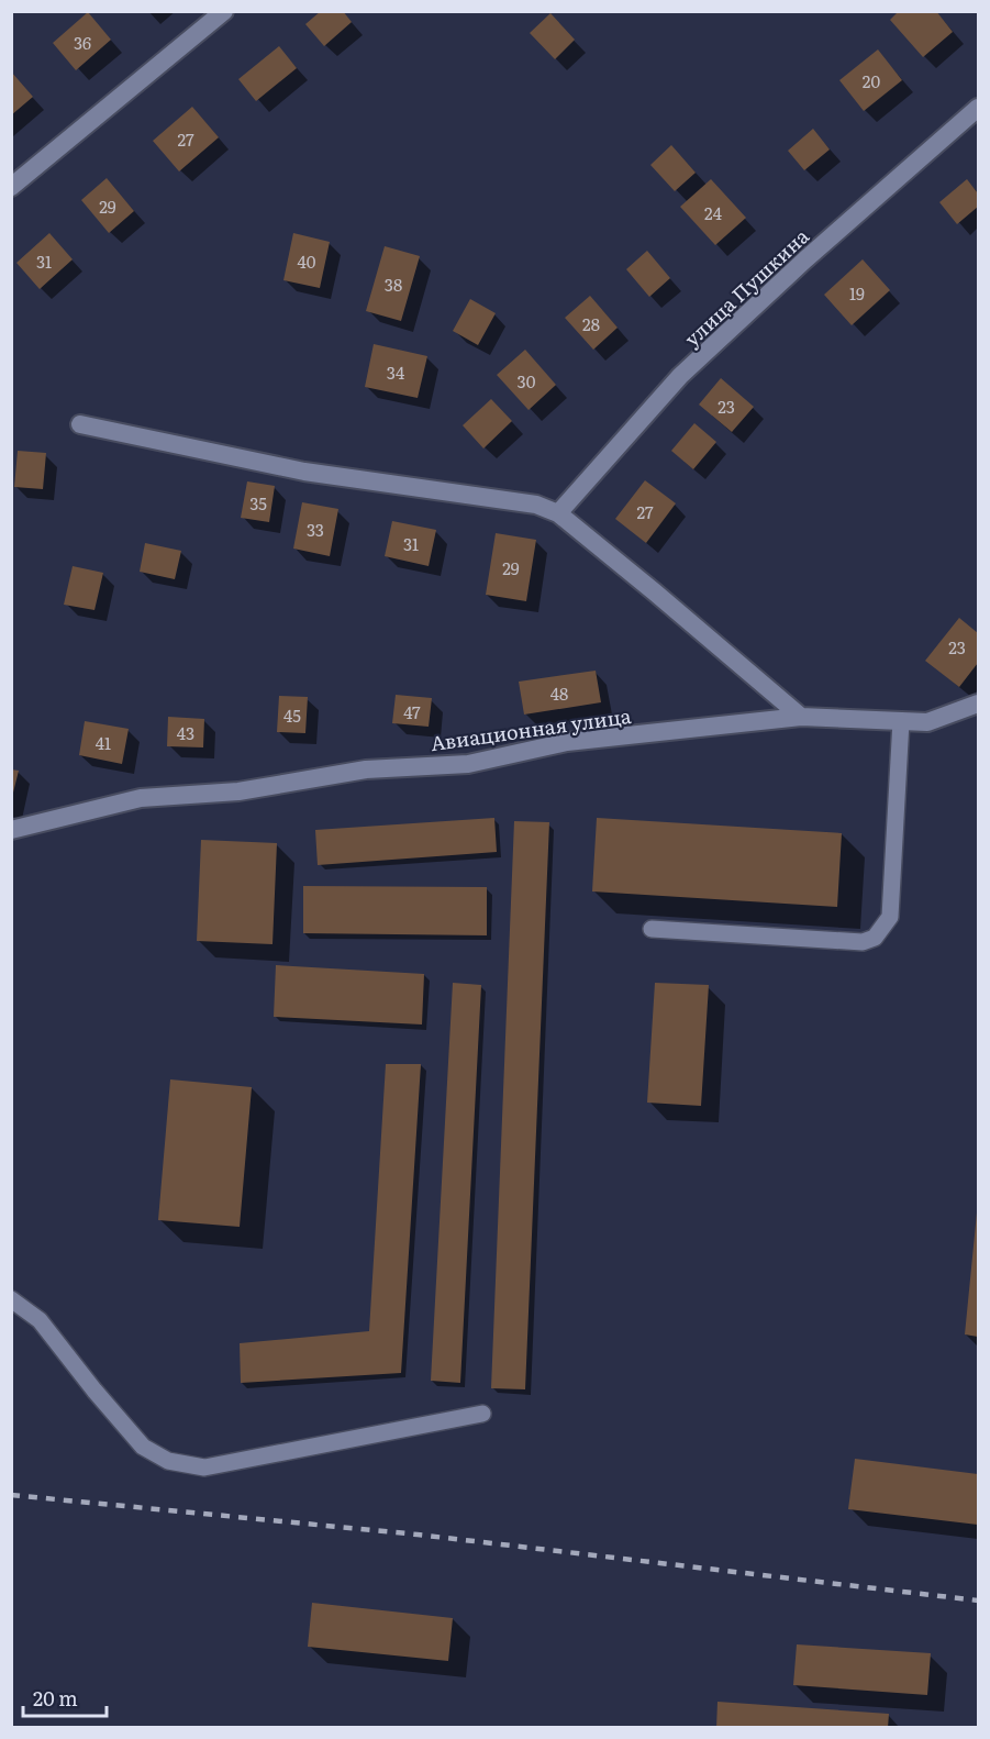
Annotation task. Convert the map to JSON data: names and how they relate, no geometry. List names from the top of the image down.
{
  "streets": {
    "street": ["улица Пушкина", "Авиационная улица"]
  },
  "house_numbers": [
    "36",
    "20",
    "27",
    "29",
    "24",
    "31",
    "40",
    "38",
    "19",
    "28",
    "34",
    "30",
    "23",
    "35",
    "27",
    "33",
    "31",
    "29",
    "23",
    "48",
    "47",
    "45",
    "43",
    "41"
  ],
  "scale_bar": "20 m"
}
